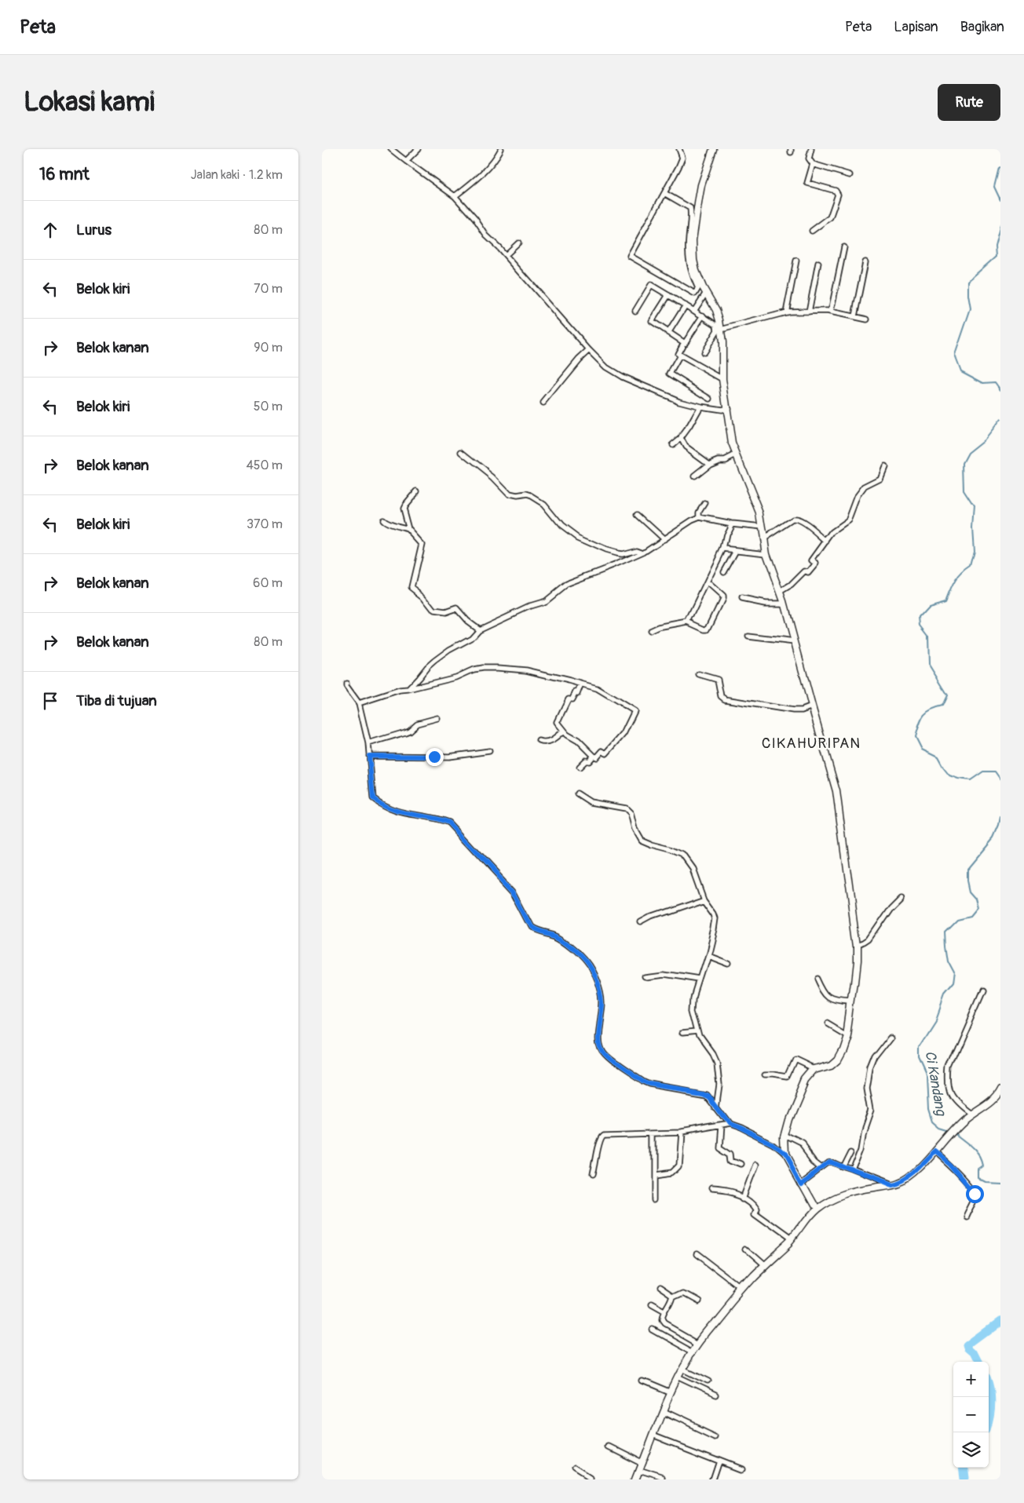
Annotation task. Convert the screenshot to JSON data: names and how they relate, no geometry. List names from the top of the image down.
{
  "districts": ["CIKAHURIPAN"],
  "water": ["Ci Kandang"],
  "page": {
    "header": "Peta",
    "nav": ["Peta", "Lapisan", "Bagikan"],
    "buttons": "Rute",
    "title": "Lokasi kami",
    "heading": ["16 mnt", "Jalan kaki · 1.2 km"],
    "list": [
      ["Lurus", "80 m"],
      ["Belok kiri", "70 m"],
      ["Belok kanan", "90 m"],
      ["Belok kiri", "50 m"],
      ["Belok kanan", "450 m"],
      ["Belok kiri", "370 m"],
      ["Belok kanan", "60 m"],
      ["Belok kanan", "80 m"],
      "Tiba di tujuan"
    ],
    "map_buttons": ["+", "−"]
  }
}
